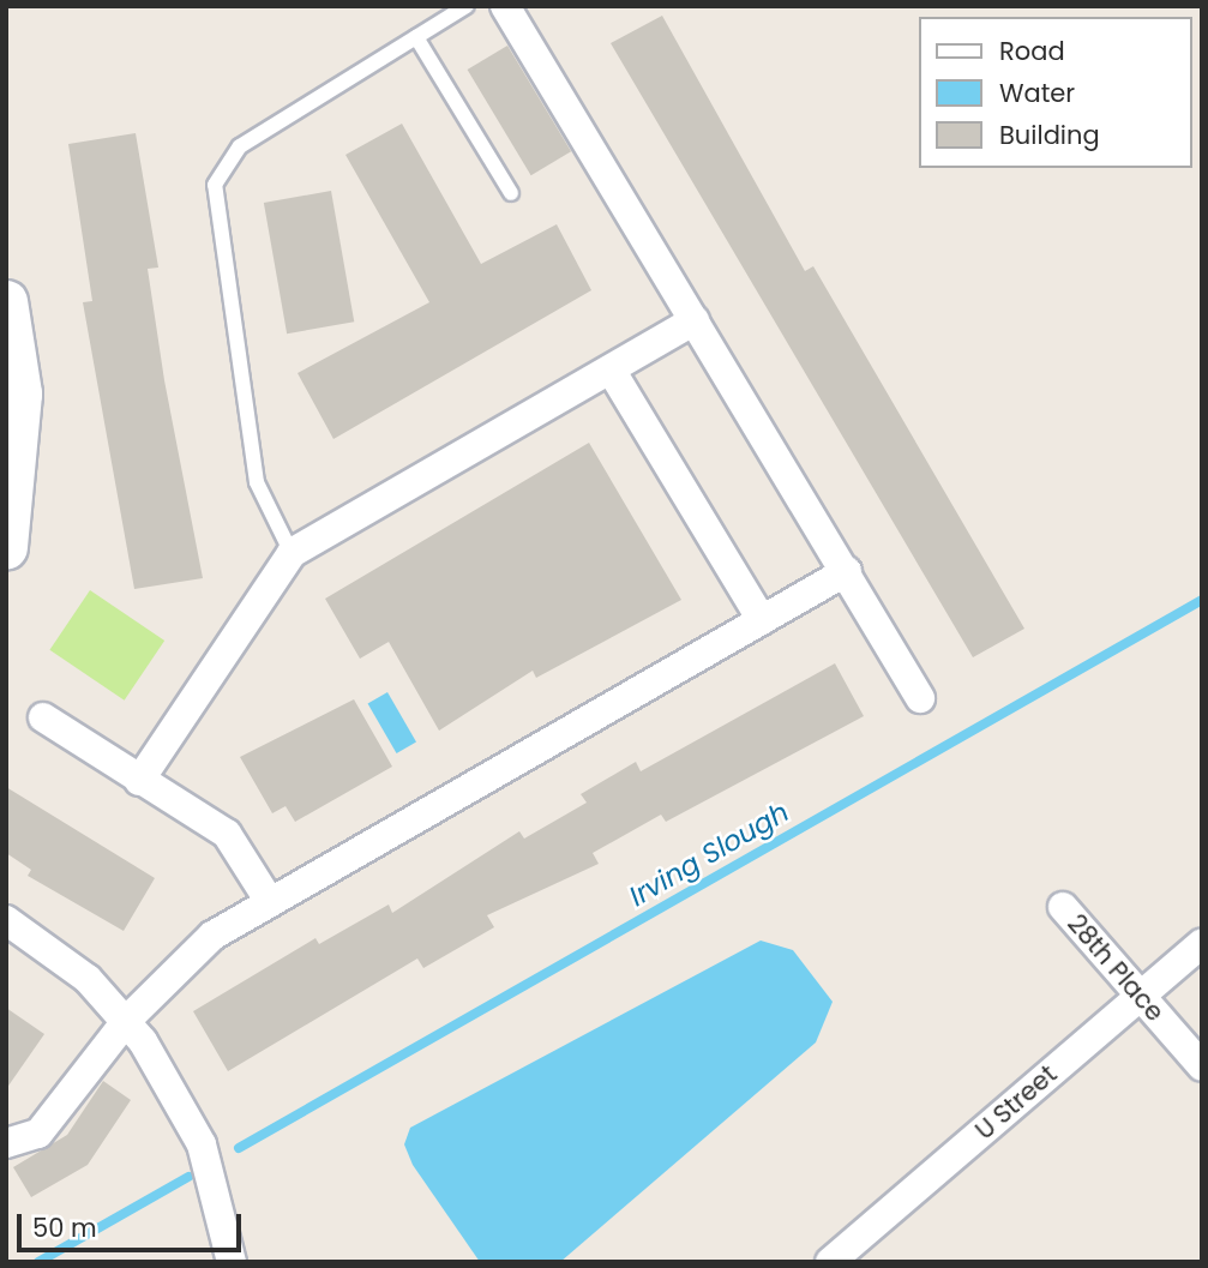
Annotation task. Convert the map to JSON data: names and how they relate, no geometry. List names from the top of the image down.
{
  "streets": {
    "street": ["28th Place", "U Street"]
  },
  "crossings": [
    ["28th Place", "U Street"]
  ],
  "water": ["Irving Slough"],
  "legend": ["Road", "Water", "Building"],
  "scale_bar": "50 m"
}
